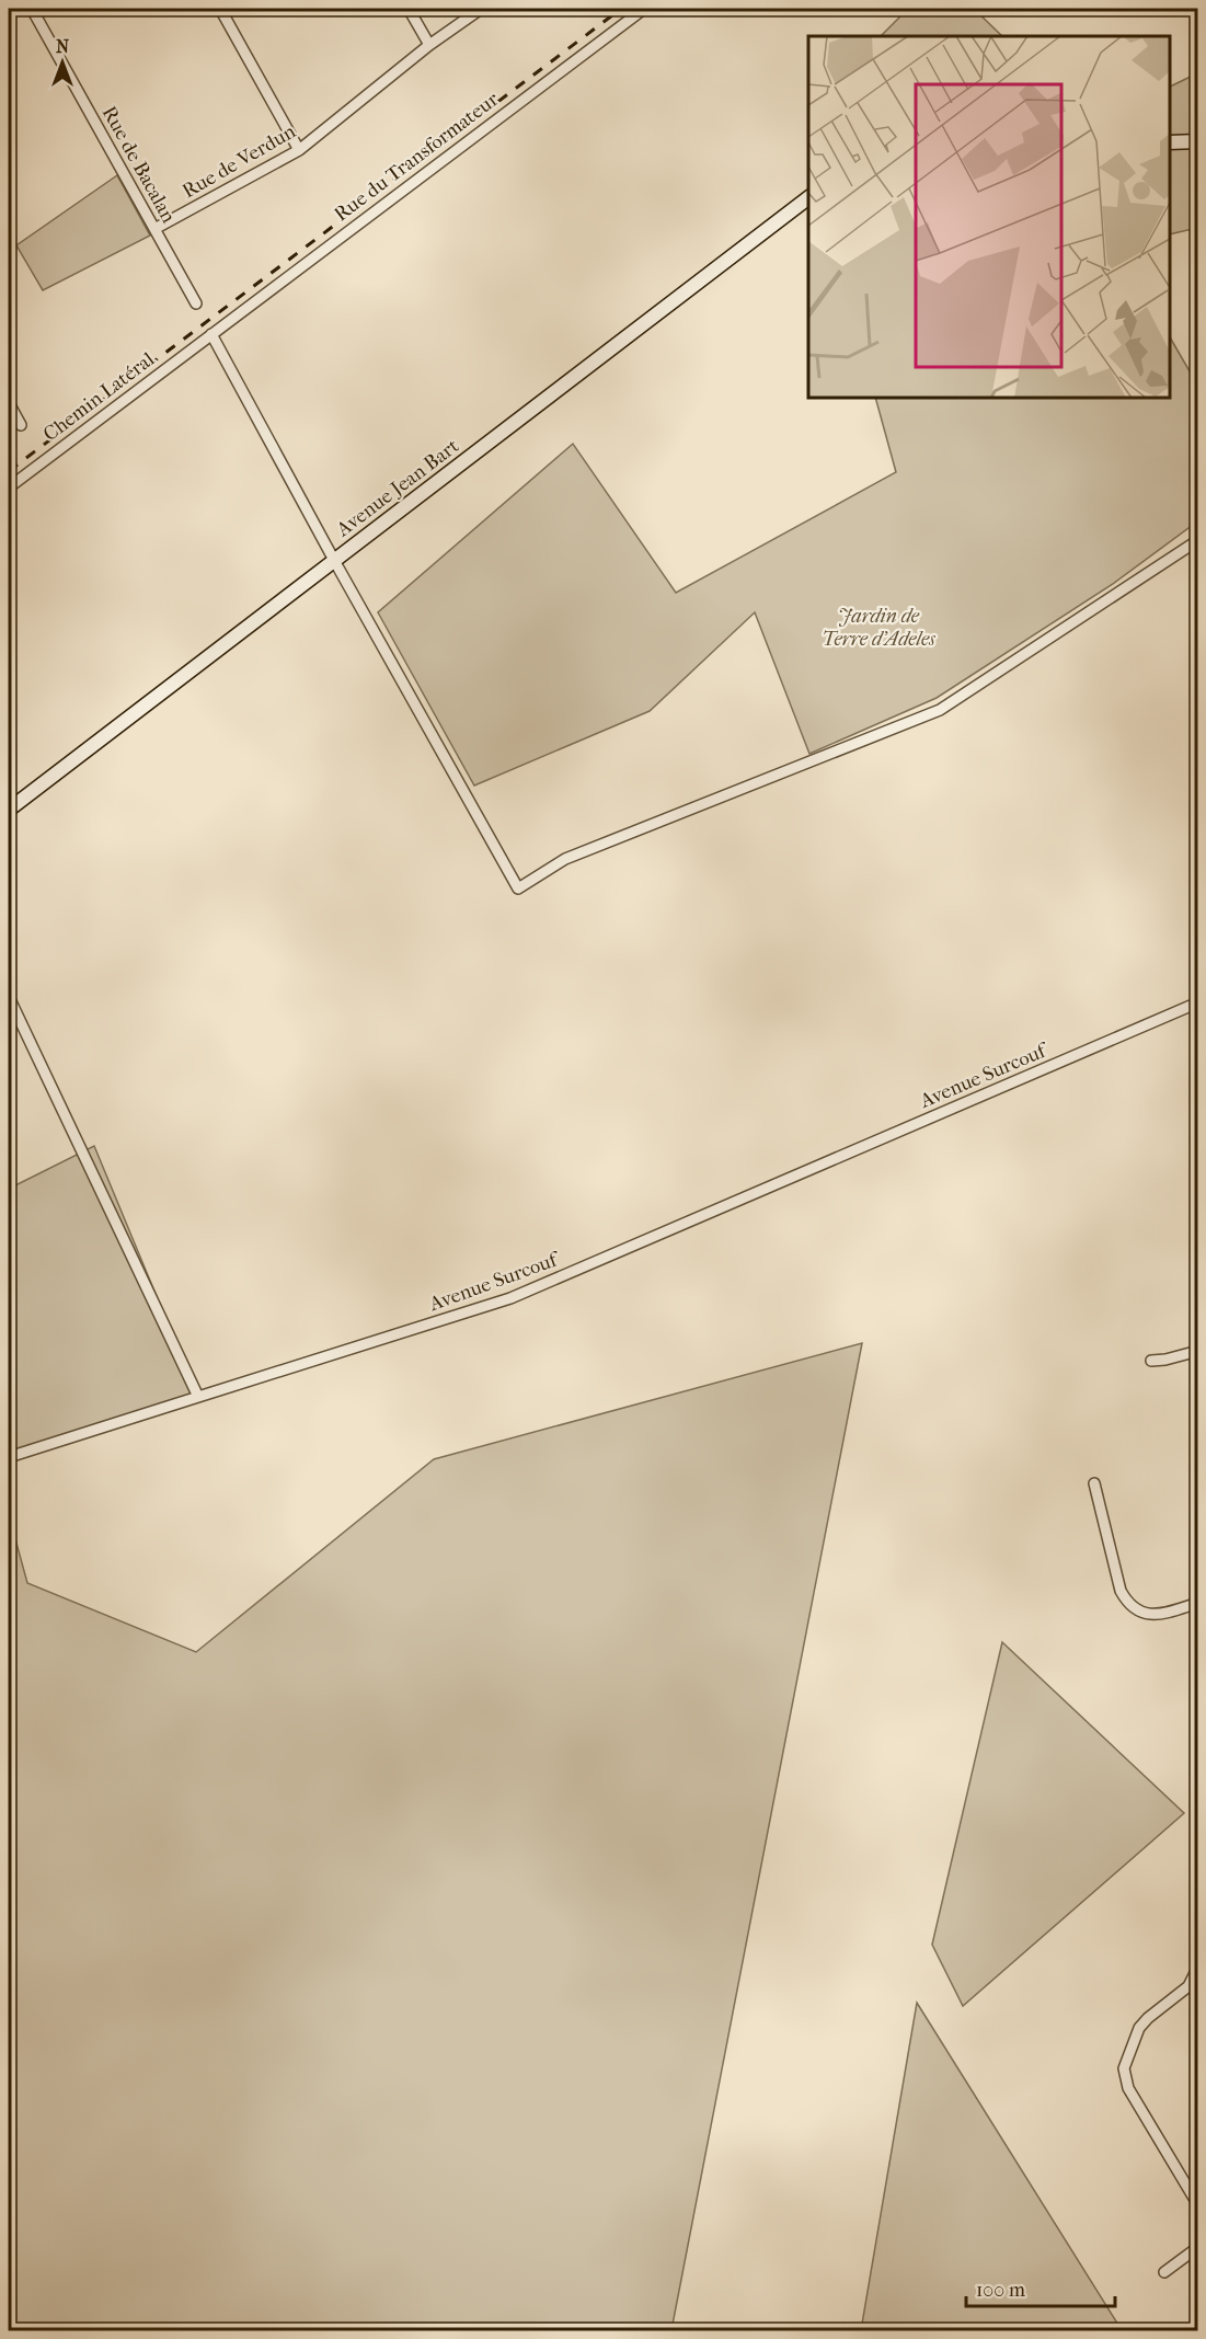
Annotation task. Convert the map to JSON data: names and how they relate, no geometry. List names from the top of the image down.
{
  "streets": {
    "street": [
      "Rue du Transformateur",
      "Rue de Verdun",
      "Rue de Bacalan",
      "Chemin Latéral",
      "Avenue Jean Bart",
      "Avenue Surcouf"
    ]
  },
  "crossings": [
    ["Rue du Transformateur", "Chemin Latéral"],
    ["Rue de Verdun", "Rue de Bacalan"]
  ],
  "parks": ["Jardin de Terre d'Adeles"],
  "scale_bar": "100 m",
  "north": "top"
}
